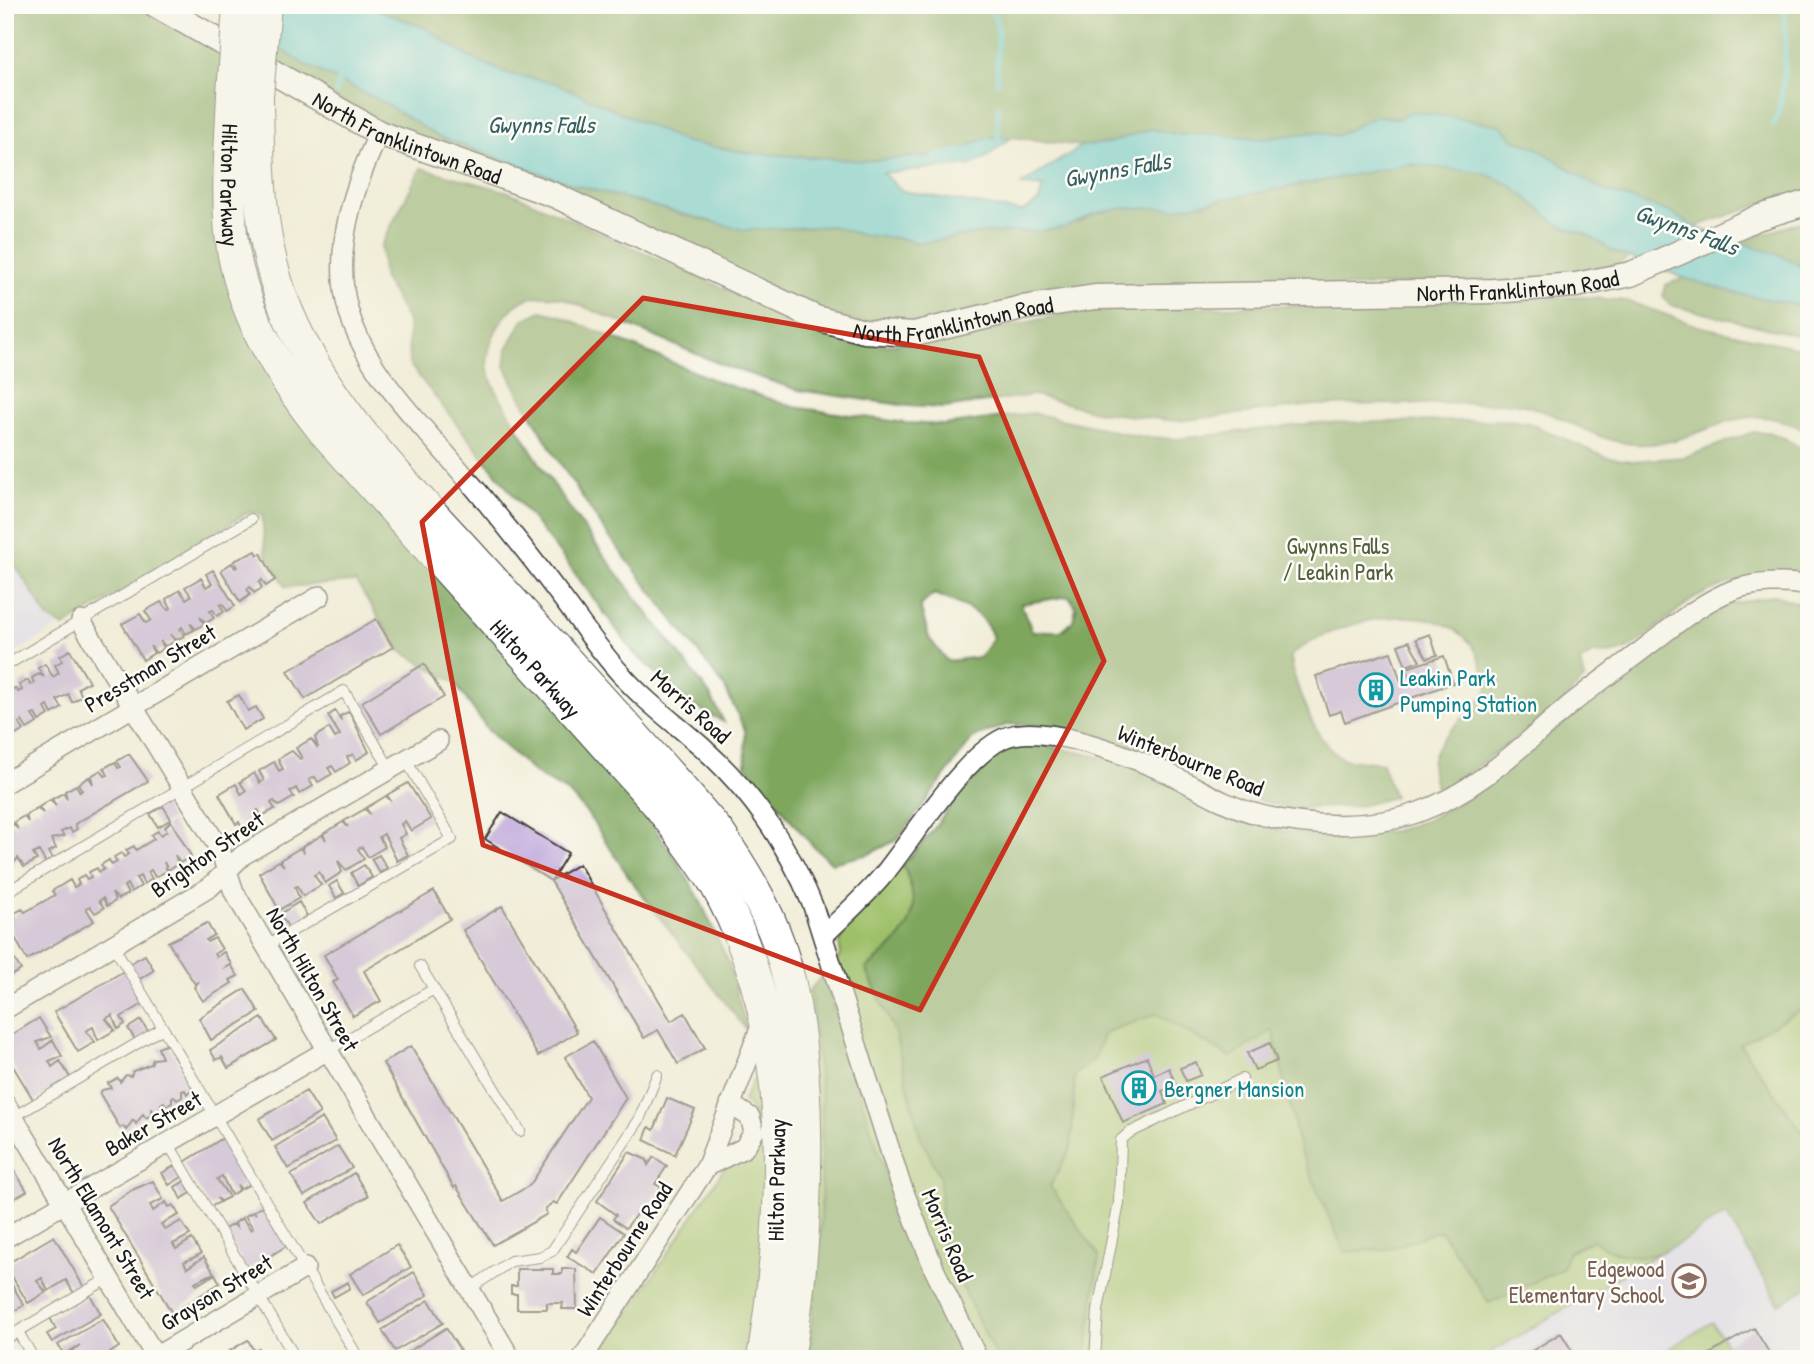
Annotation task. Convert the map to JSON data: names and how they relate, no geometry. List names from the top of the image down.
{
  "streets": {
    "main road": ["Hilton Parkway"],
    "street": [
      "North Franklintown Road",
      "Presstman Street",
      "Morris Road",
      "Winterbourne Road",
      "Brighton Street",
      "North Hilton Street",
      "Baker Street",
      "North Ellamont Street",
      "Grayson Street"
    ]
  },
  "crossings": [
    ["North Franklintown Road", "Morris Road"],
    ["Hilton Parkway", "Winterbourne Road"],
    ["Presstman Street", "North Hilton Street"],
    ["Morris Road", "Winterbourne Road"],
    ["Brighton Street", "North Hilton Street"],
    ["North Hilton Street", "Baker Street"],
    ["Baker Street", "North Ellamont Street"],
    ["North Ellamont Street", "Grayson Street"]
  ],
  "water": ["Gwynns Falls"],
  "parks": ["Gwynns Falls / Leakin Park"],
  "places": {
    "building": ["Leakin Park Pumping Station", "Bergner Mansion"],
    "school or university": ["Edgewood Elementary School"]
  }
}
